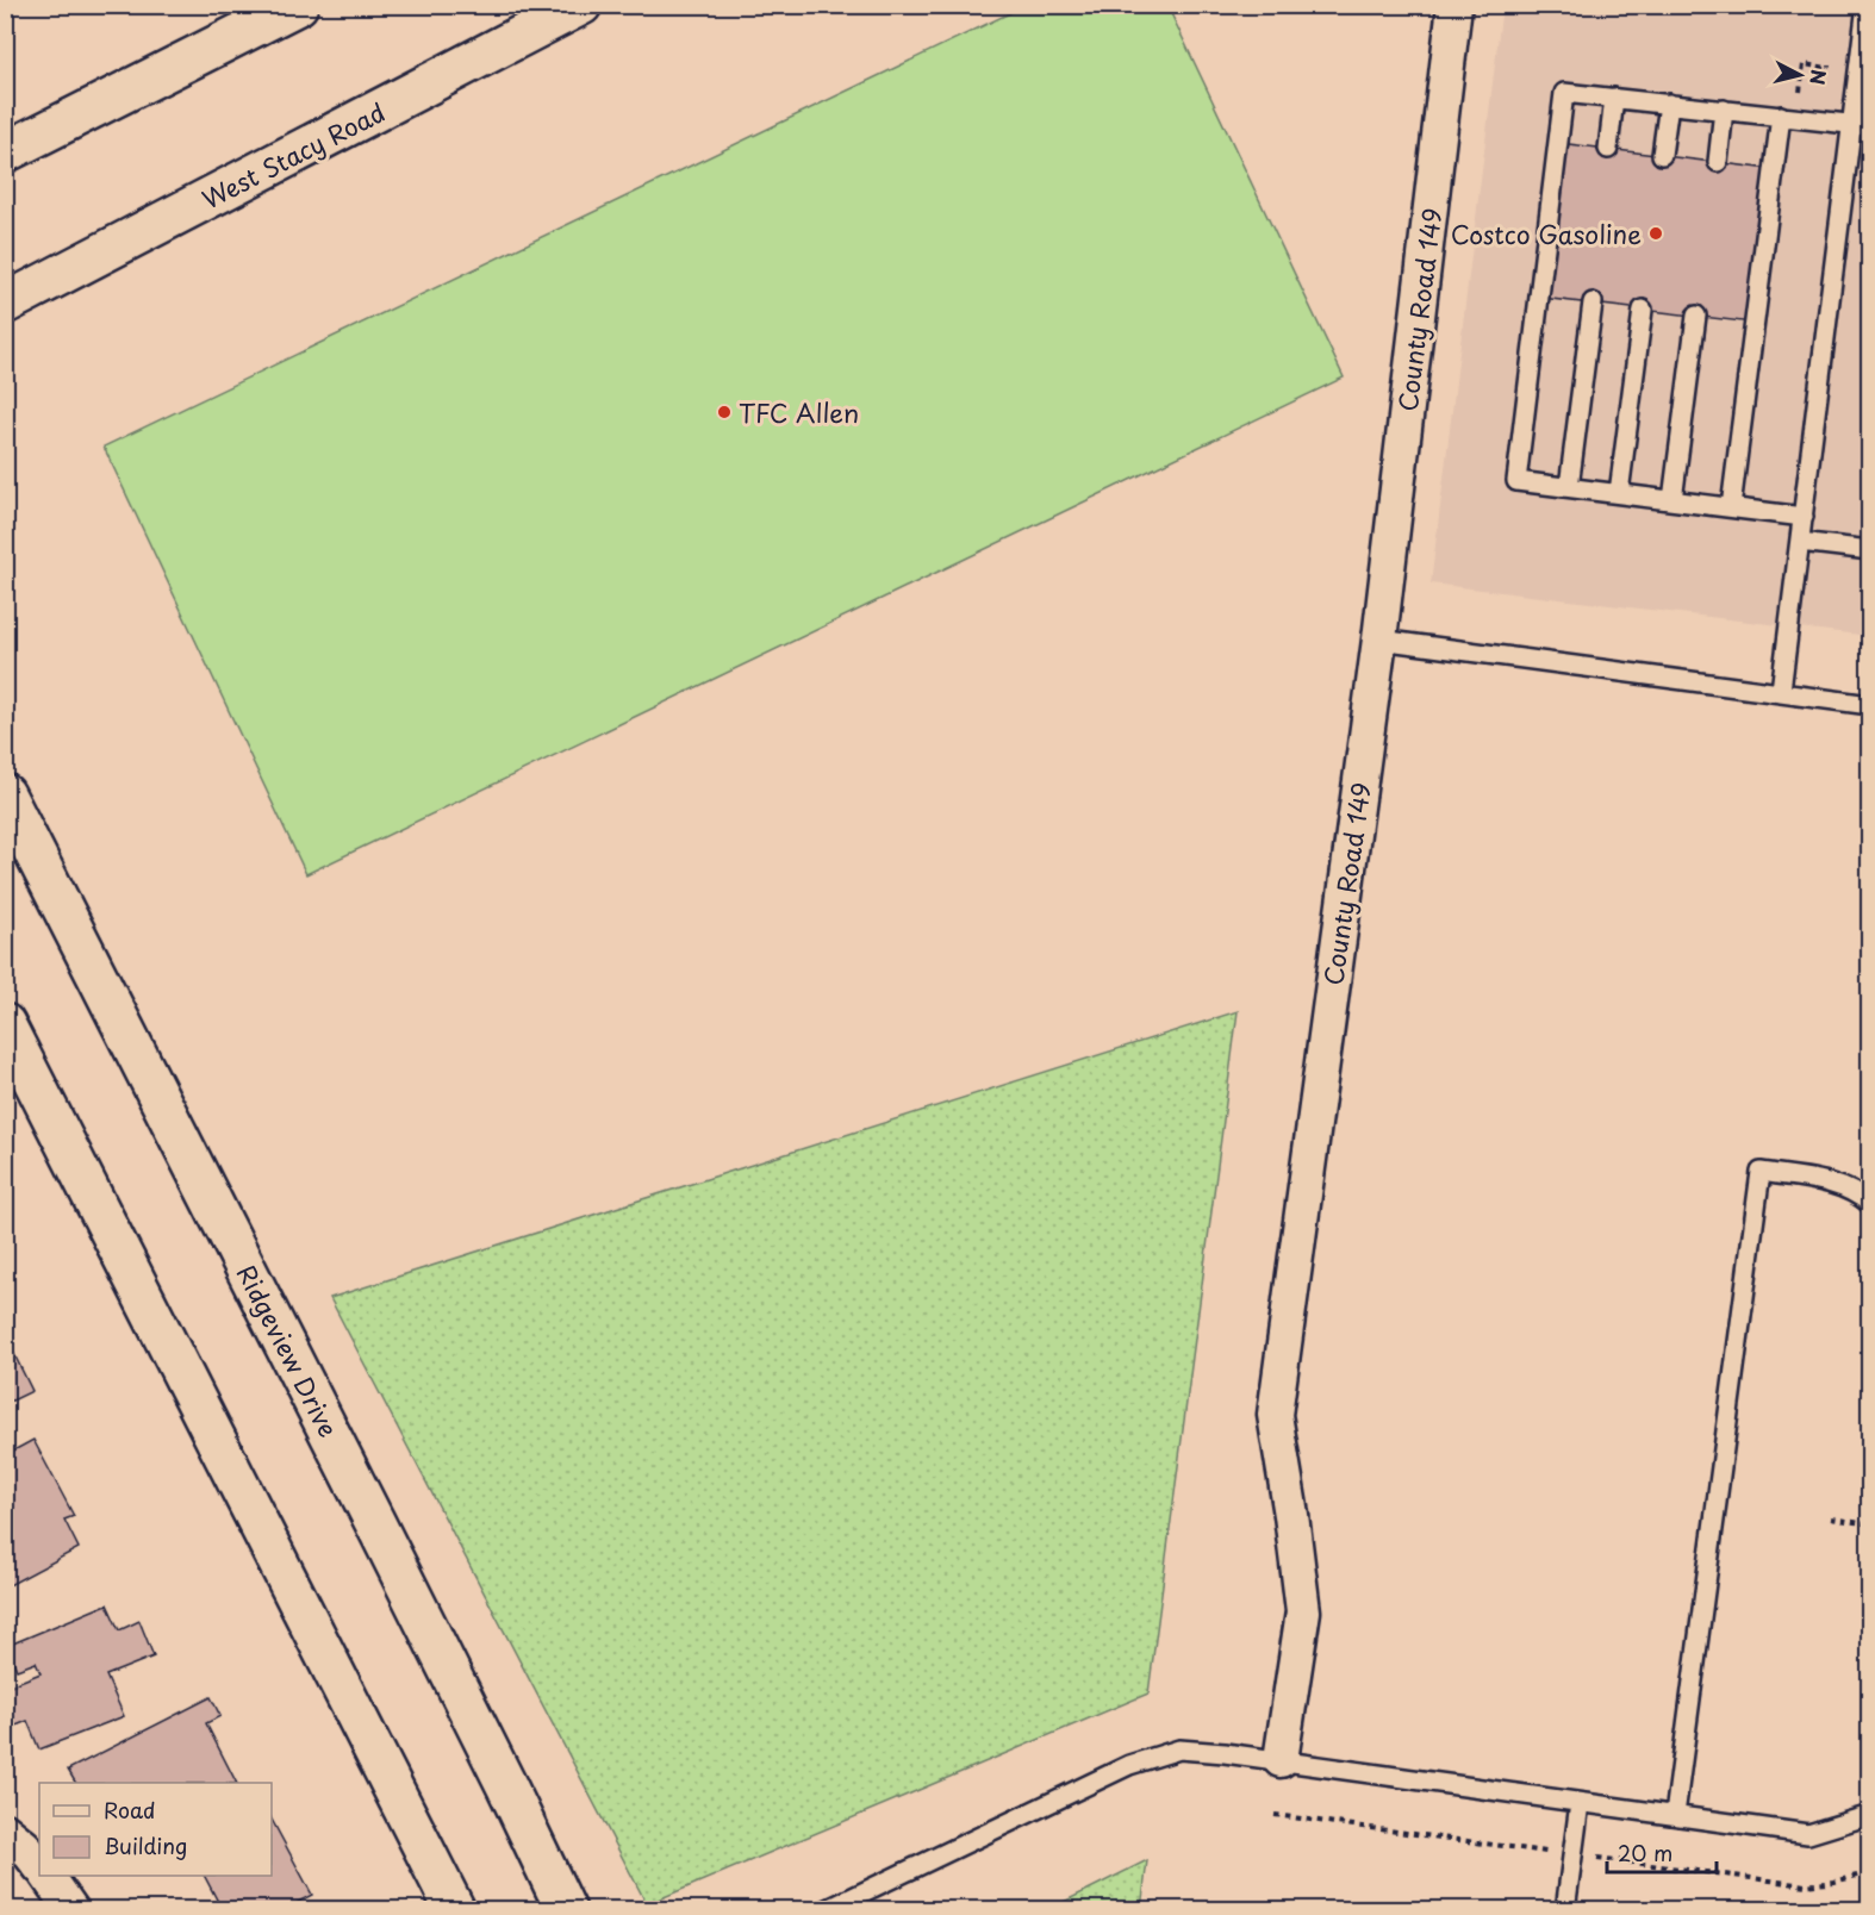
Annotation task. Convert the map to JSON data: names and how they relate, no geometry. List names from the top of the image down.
{
  "streets": {
    "main road": ["West Stacy Road", "Ridgeview Drive"],
    "street": ["County Road 149"]
  },
  "places": ["Costco Gasoline", "TFC Allen"],
  "legend": ["Road", "Building"],
  "scale_bar": "20 m",
  "north": "right"
}
